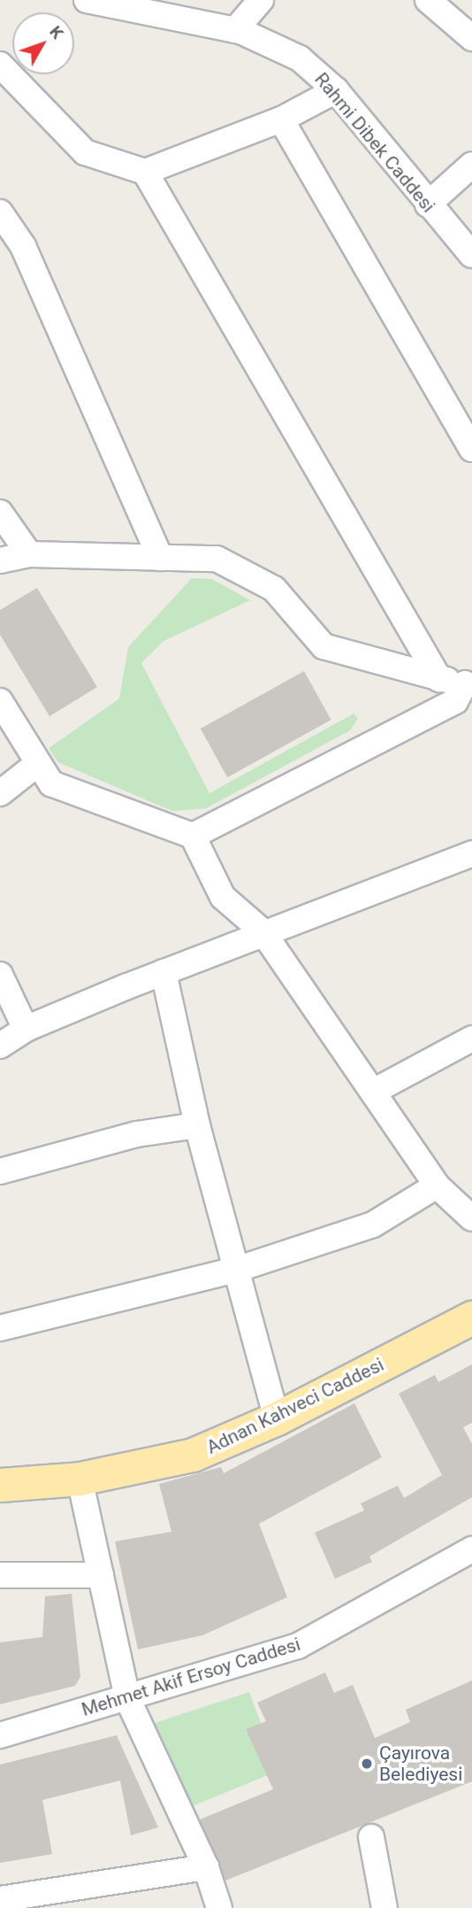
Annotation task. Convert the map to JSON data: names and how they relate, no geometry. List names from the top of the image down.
{
  "streets": {
    "main road": ["Adnan Kahveci Caddesi"],
    "street": ["Rahmi Dibek Caddesi", "Mehmet Akif Ersoy Caddesi"]
  },
  "places": ["Çayırova Belediyesi"],
  "north": "top right"
}
